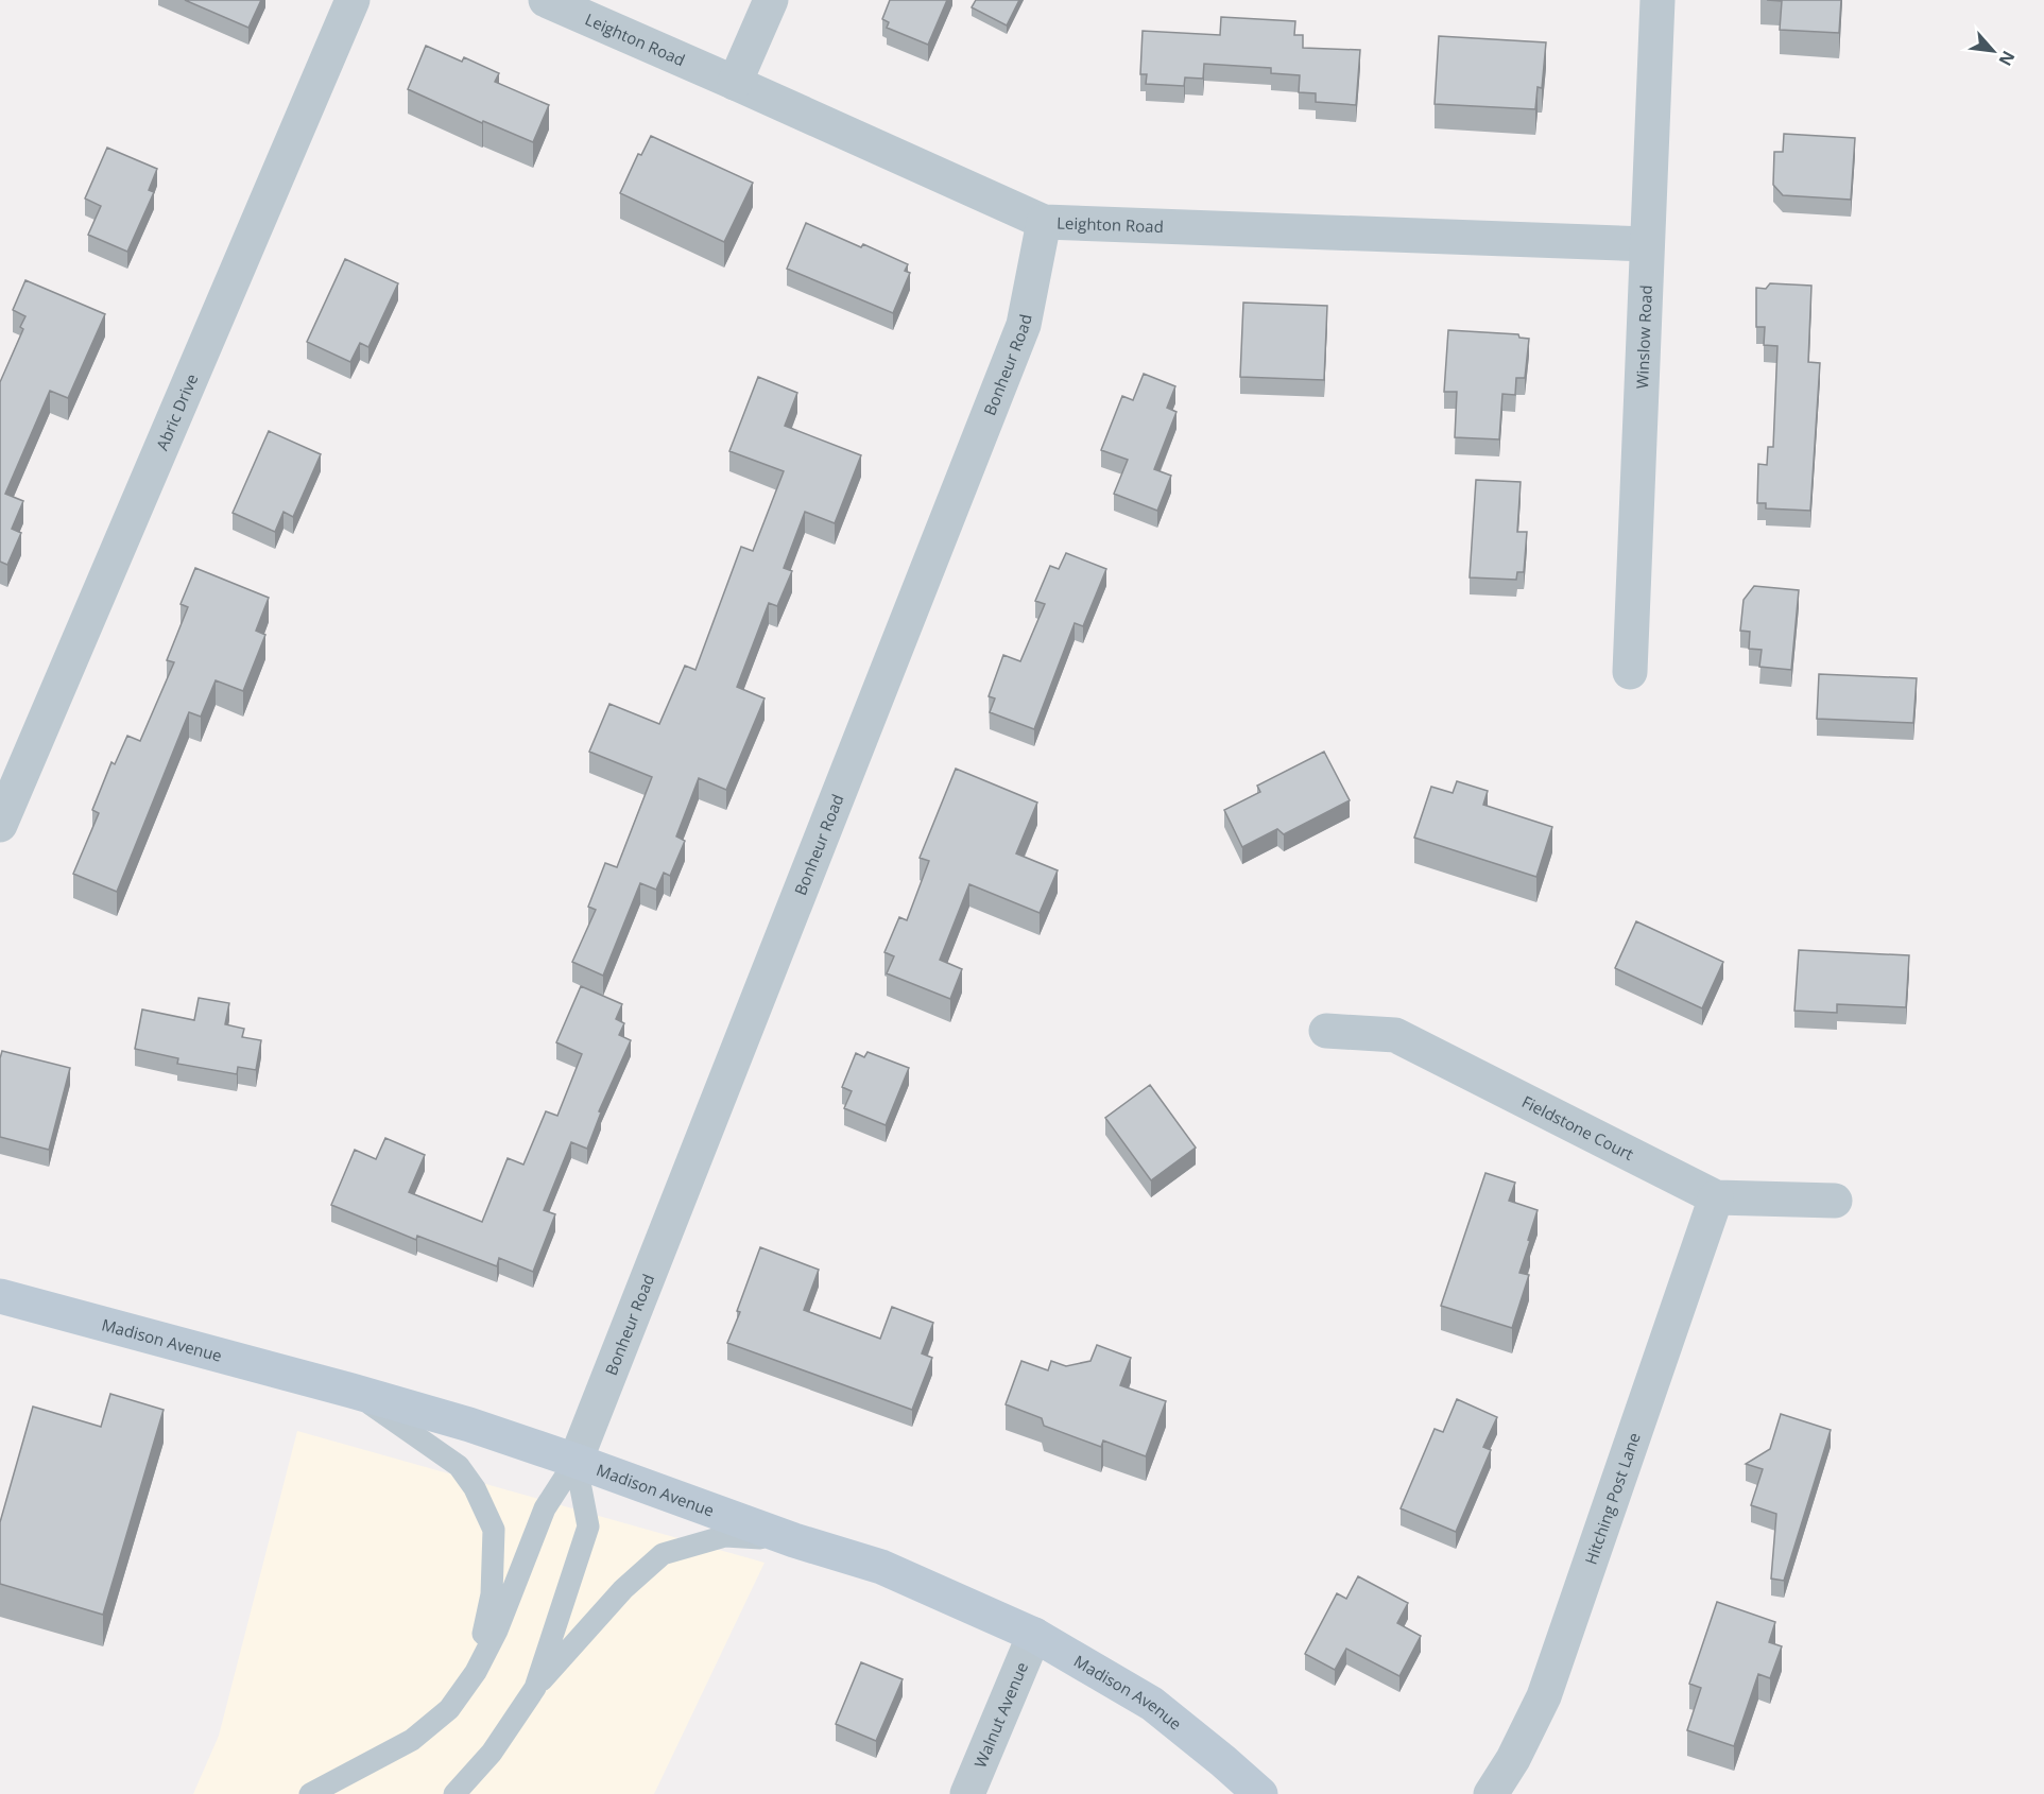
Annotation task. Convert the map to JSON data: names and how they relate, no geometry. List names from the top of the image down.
{
  "streets": {
    "street": [
      "Leighton Road",
      "Winslow Road",
      "Bonheur Road",
      "Abric Drive",
      "Fieldstone Court",
      "Madison Avenue",
      "Hitching Post Lane",
      "Walnut Avenue"
    ]
  },
  "crossings": [
    ["Leighton Road", "Winslow Road"],
    ["Leighton Road", "Bonheur Road"],
    ["Bonheur Road", "Madison Avenue"],
    ["Fieldstone Court", "Hitching Post Lane"],
    ["Madison Avenue", "Walnut Avenue"]
  ],
  "north": "bottom right"
}
